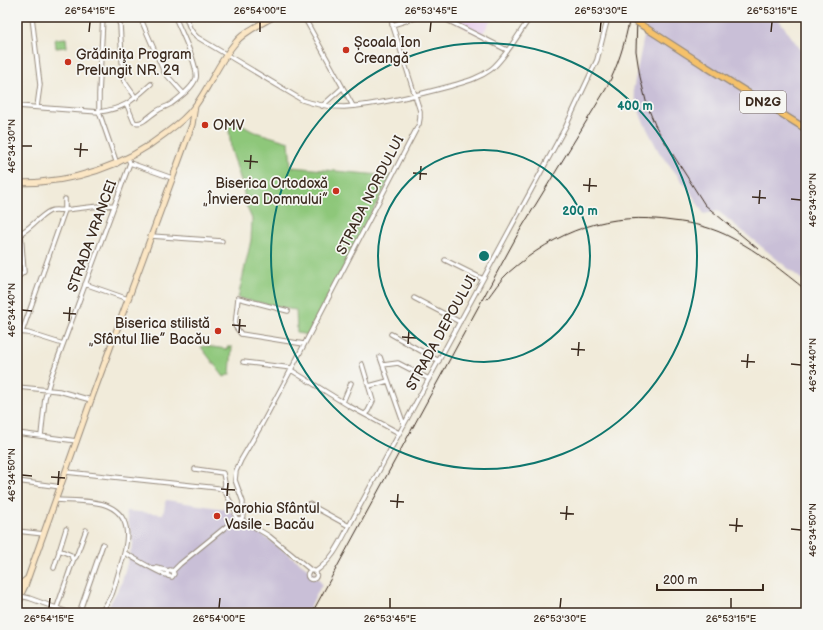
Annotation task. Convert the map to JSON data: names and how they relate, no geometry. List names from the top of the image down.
{
  "streets": {
    "main road": ["DN2G"],
    "street": ["STRADA NORDULUI", "STRADA VRANCEI", "STRADA DEPOULUI"]
  },
  "crossings": [
    ["STRADA NORDULUI", "STRADA DEPOULUI"]
  ],
  "places": [
    "Școala Ion Creangă",
    "Grădiniţa Program Prelungit NR. 29",
    "OMV",
    "Biserica Ortodoxă „Învierea Domnului”",
    "Biserica stilistă „Sfântul Ilie” Bacău",
    "Parohia Sfântul Vasile - Bacău"
  ],
  "scale_bar": "200 m",
  "coordinates": [
    "26°54'15\"E",
    "26°54'00\"E",
    "26°53'45\"E",
    "26°53'30\"E",
    "26°53'15\"E",
    "46°34'30\"N",
    "46°34'40\"N",
    "46°34'50\"N"
  ],
  "rings": ["400 m", "200 m"]
}
